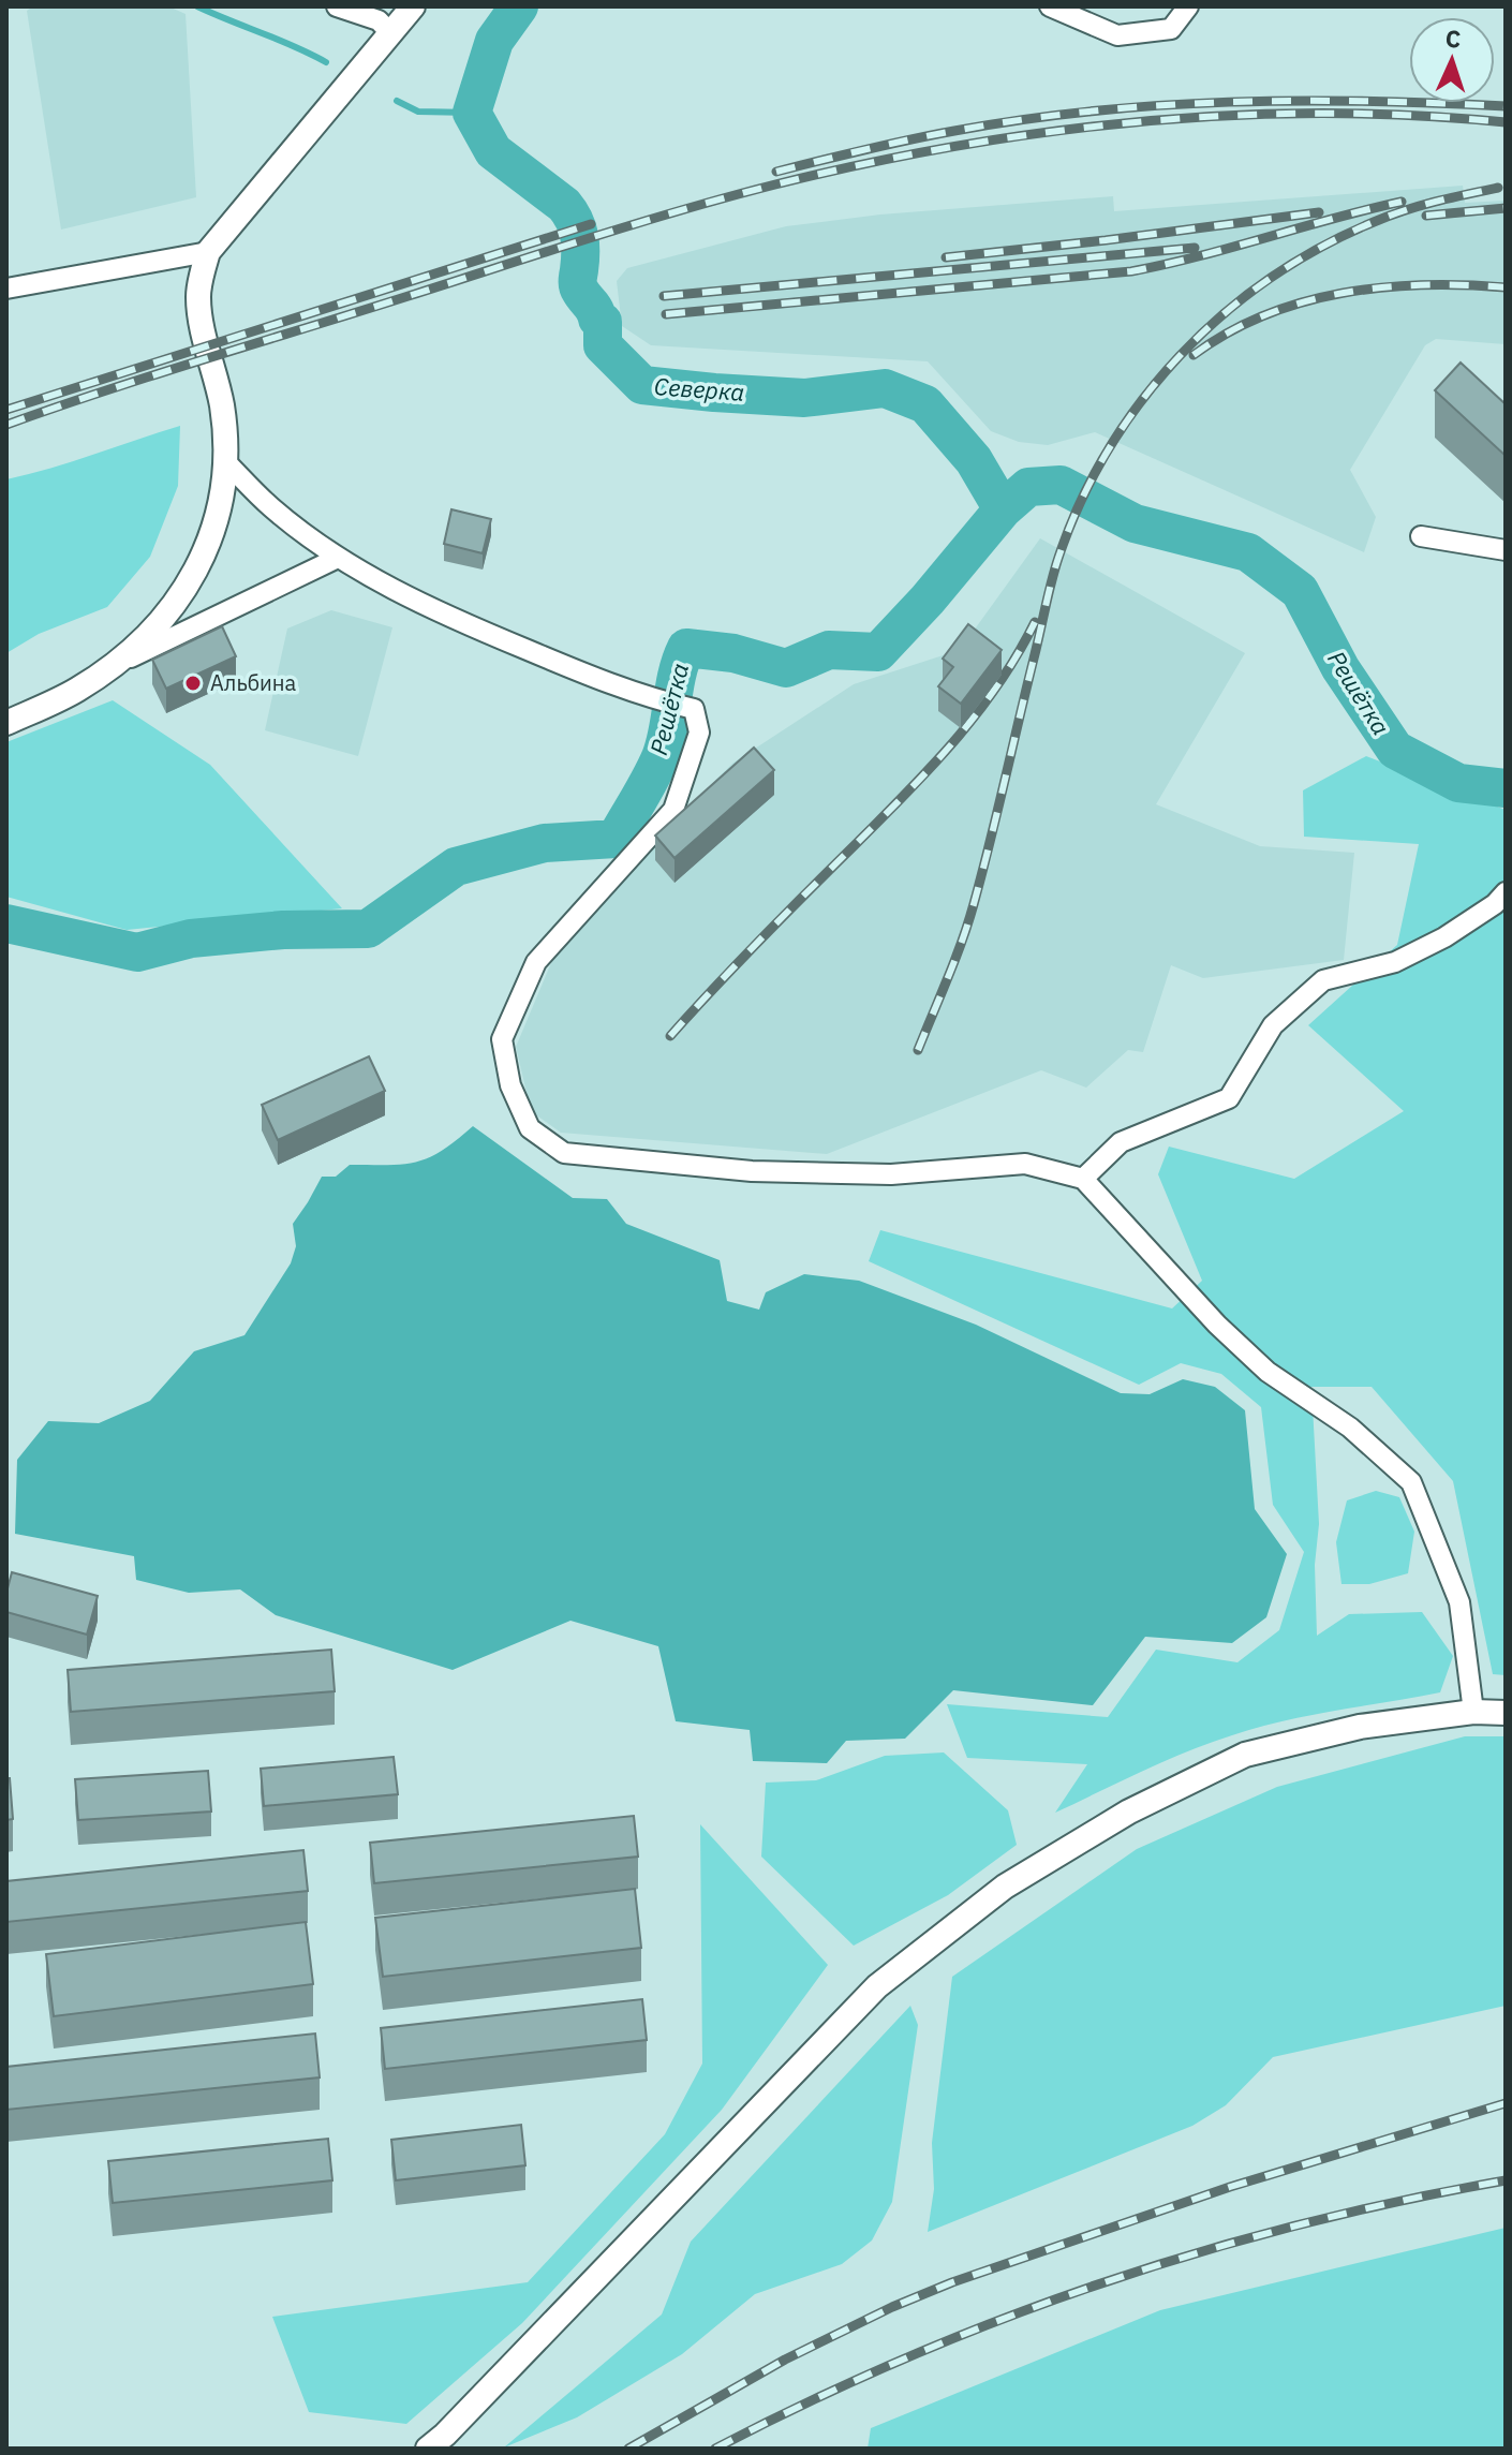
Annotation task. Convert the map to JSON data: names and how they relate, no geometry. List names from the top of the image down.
{
  "water": ["Северка", "Решётка"],
  "places": ["Альбина"],
  "north": "top"
}
